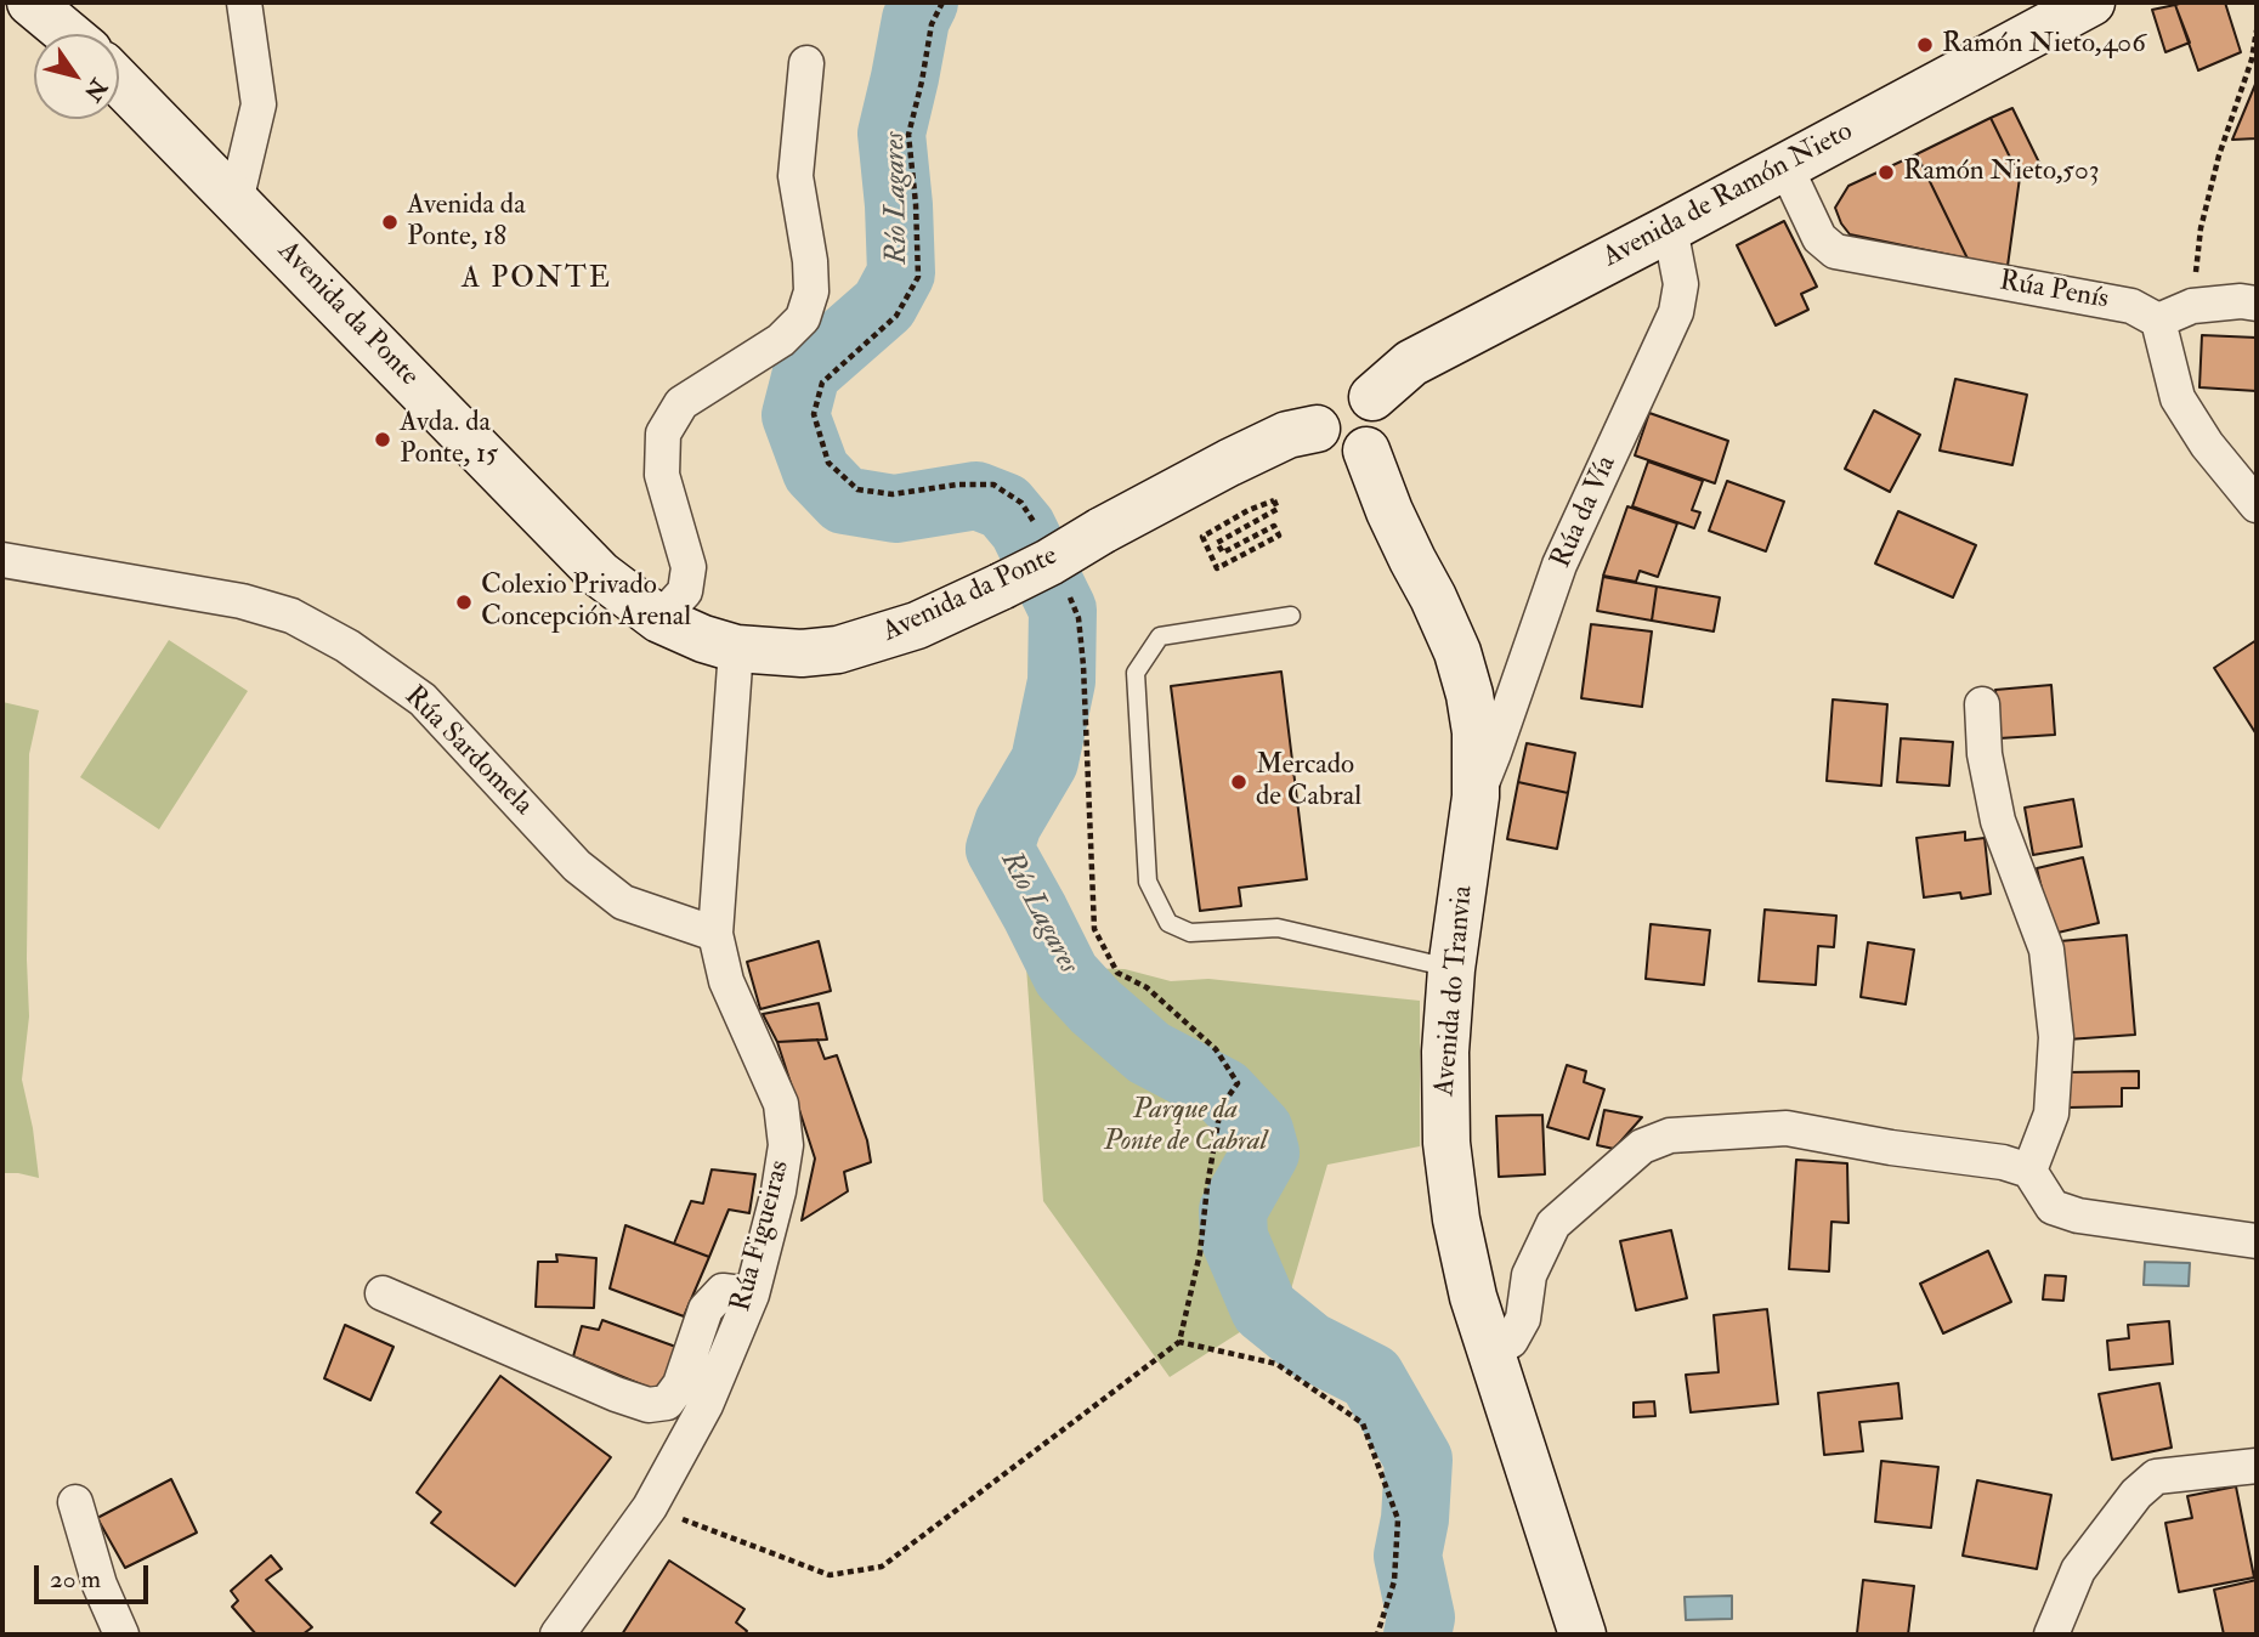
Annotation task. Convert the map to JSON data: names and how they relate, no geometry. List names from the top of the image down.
{
  "streets": {
    "main road": ["Avenida de Ramón Nieto", "Avenida da Ponte", "Avenida do Tranvia"],
    "street": [
      "Rúa Penís",
      "Rúa da Vía",
      "Rúa Sardomela",
      "Rúa Figueiras"
    ]
  },
  "crossings": [
    ["Avenida de Ramón Nieto", "Rúa Penís"],
    ["Avenida de Ramón Nieto", "Avenida da Ponte"],
    ["Avenida de Ramón Nieto", "Rúa da Vía"],
    ["Avenida de Ramón Nieto", "Avenida do Tranvia"],
    ["Avenida da Ponte", "Avenida do Tranvia"],
    ["Avenida da Ponte", "Rúa Figueiras"],
    ["Rúa da Vía", "Avenida do Tranvia"],
    ["Rúa Sardomela", "Rúa Figueiras"]
  ],
  "districts": ["A PONTE"],
  "water": ["Río Lagares"],
  "parks": ["Parque da Ponte de Cabral"],
  "places": [
    "Ramón Nieto,406",
    "Ramón Nieto,503",
    "Avenida da Ponte, 18",
    "Avda. da Ponte, 15",
    "Colexio Privado Concepción Arenal",
    "Mercado de Cabral"
  ],
  "scale_bar": "20 m",
  "north": "bottom right"
}
